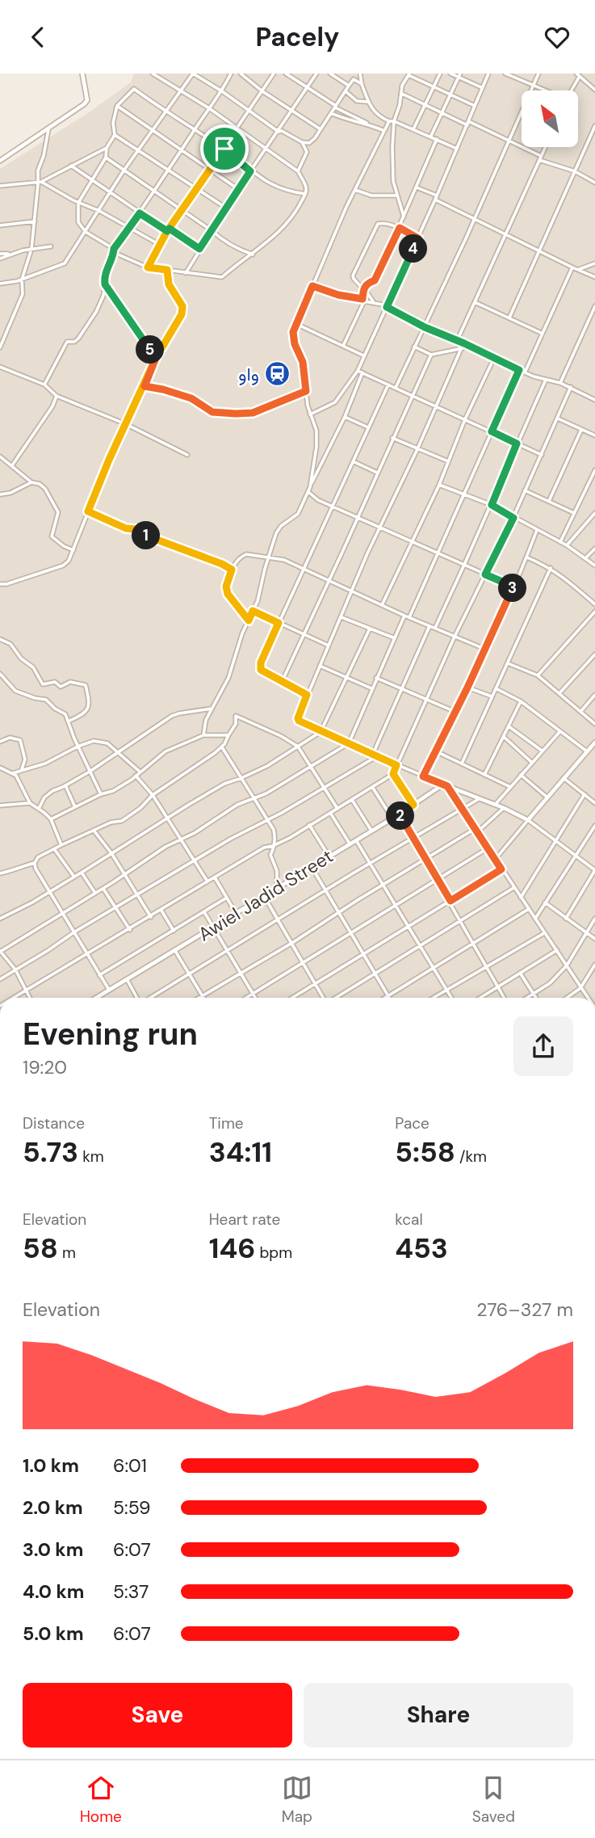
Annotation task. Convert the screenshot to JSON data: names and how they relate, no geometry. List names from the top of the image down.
{
  "streets": {
    "street": ["Awiel Jadid Street"]
  },
  "places": {
    "station": ["واو"]
  },
  "north": "top left",
  "page": {
    "header": "Pacely",
    "pins": [
      "4",
      "5",
      "1",
      "3",
      "2"
    ],
    "heading": ["Evening run", "19:20"],
    "stats": [
      ["Distance", "5.73 km"],
      ["Time", "34:11"],
      ["Pace", "5:58 /km"],
      ["Elevation", "58 m"],
      ["Heart rate", "146 bpm"],
      ["kcal", "453"]
    ],
    "chart": ["Elevation", "276–327 m"],
    "list": [
      {
        "name": "1.0 km",
        "note": "6:01"
      },
      {
        "name": "2.0 km",
        "note": "5:59"
      },
      {
        "name": "3.0 km",
        "note": "6:07"
      },
      {
        "name": "4.0 km",
        "note": "5:37"
      },
      {
        "name": "5.0 km",
        "note": "6:07"
      }
    ],
    "buttons": ["Save", "Share"],
    "tabs": ["Home", "Map", "Saved"]
  }
}
